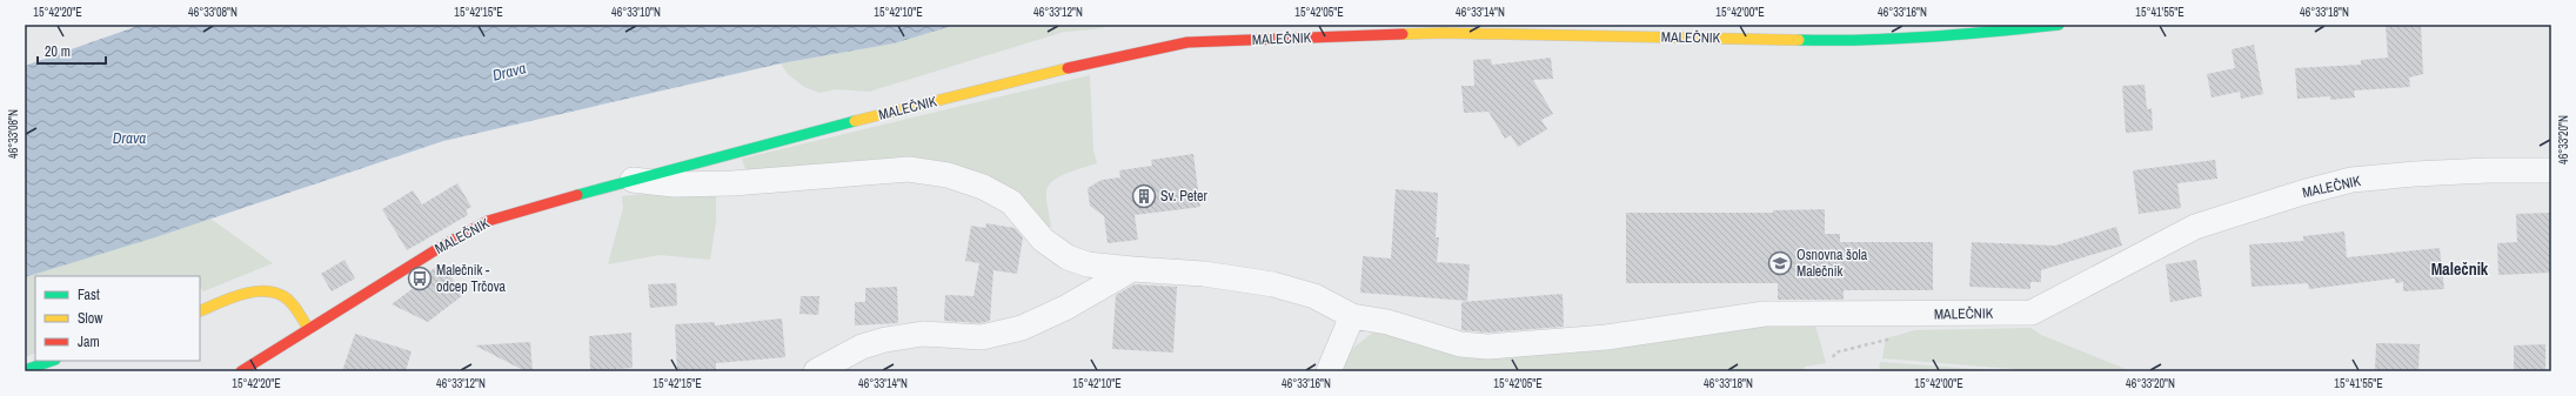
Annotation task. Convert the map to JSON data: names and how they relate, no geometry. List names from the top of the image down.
{
  "streets": {
    "street": ["MALEČNIK"]
  },
  "districts": ["Malečnik"],
  "water": ["Drava"],
  "places": {
    "building": ["Sv. Peter"],
    "school or university": ["Osnovna šola Malečnik"],
    "bus stop": ["Malečnik - odcep Trčova"]
  },
  "legend": ["Fast", "Slow", "Jam"],
  "scale_bar": "20 m",
  "coordinates": [
    "15°42'20\"E",
    "46°33'08\"N",
    "15°42'15\"E",
    "46°33'10\"N",
    "15°42'10\"E",
    "46°33'12\"N",
    "15°42'05\"E",
    "46°33'14\"N",
    "15°42'00\"E",
    "46°33'16\"N",
    "15°41'55\"E",
    "46°33'18\"N",
    "46°33'20\"N"
  ]
}
